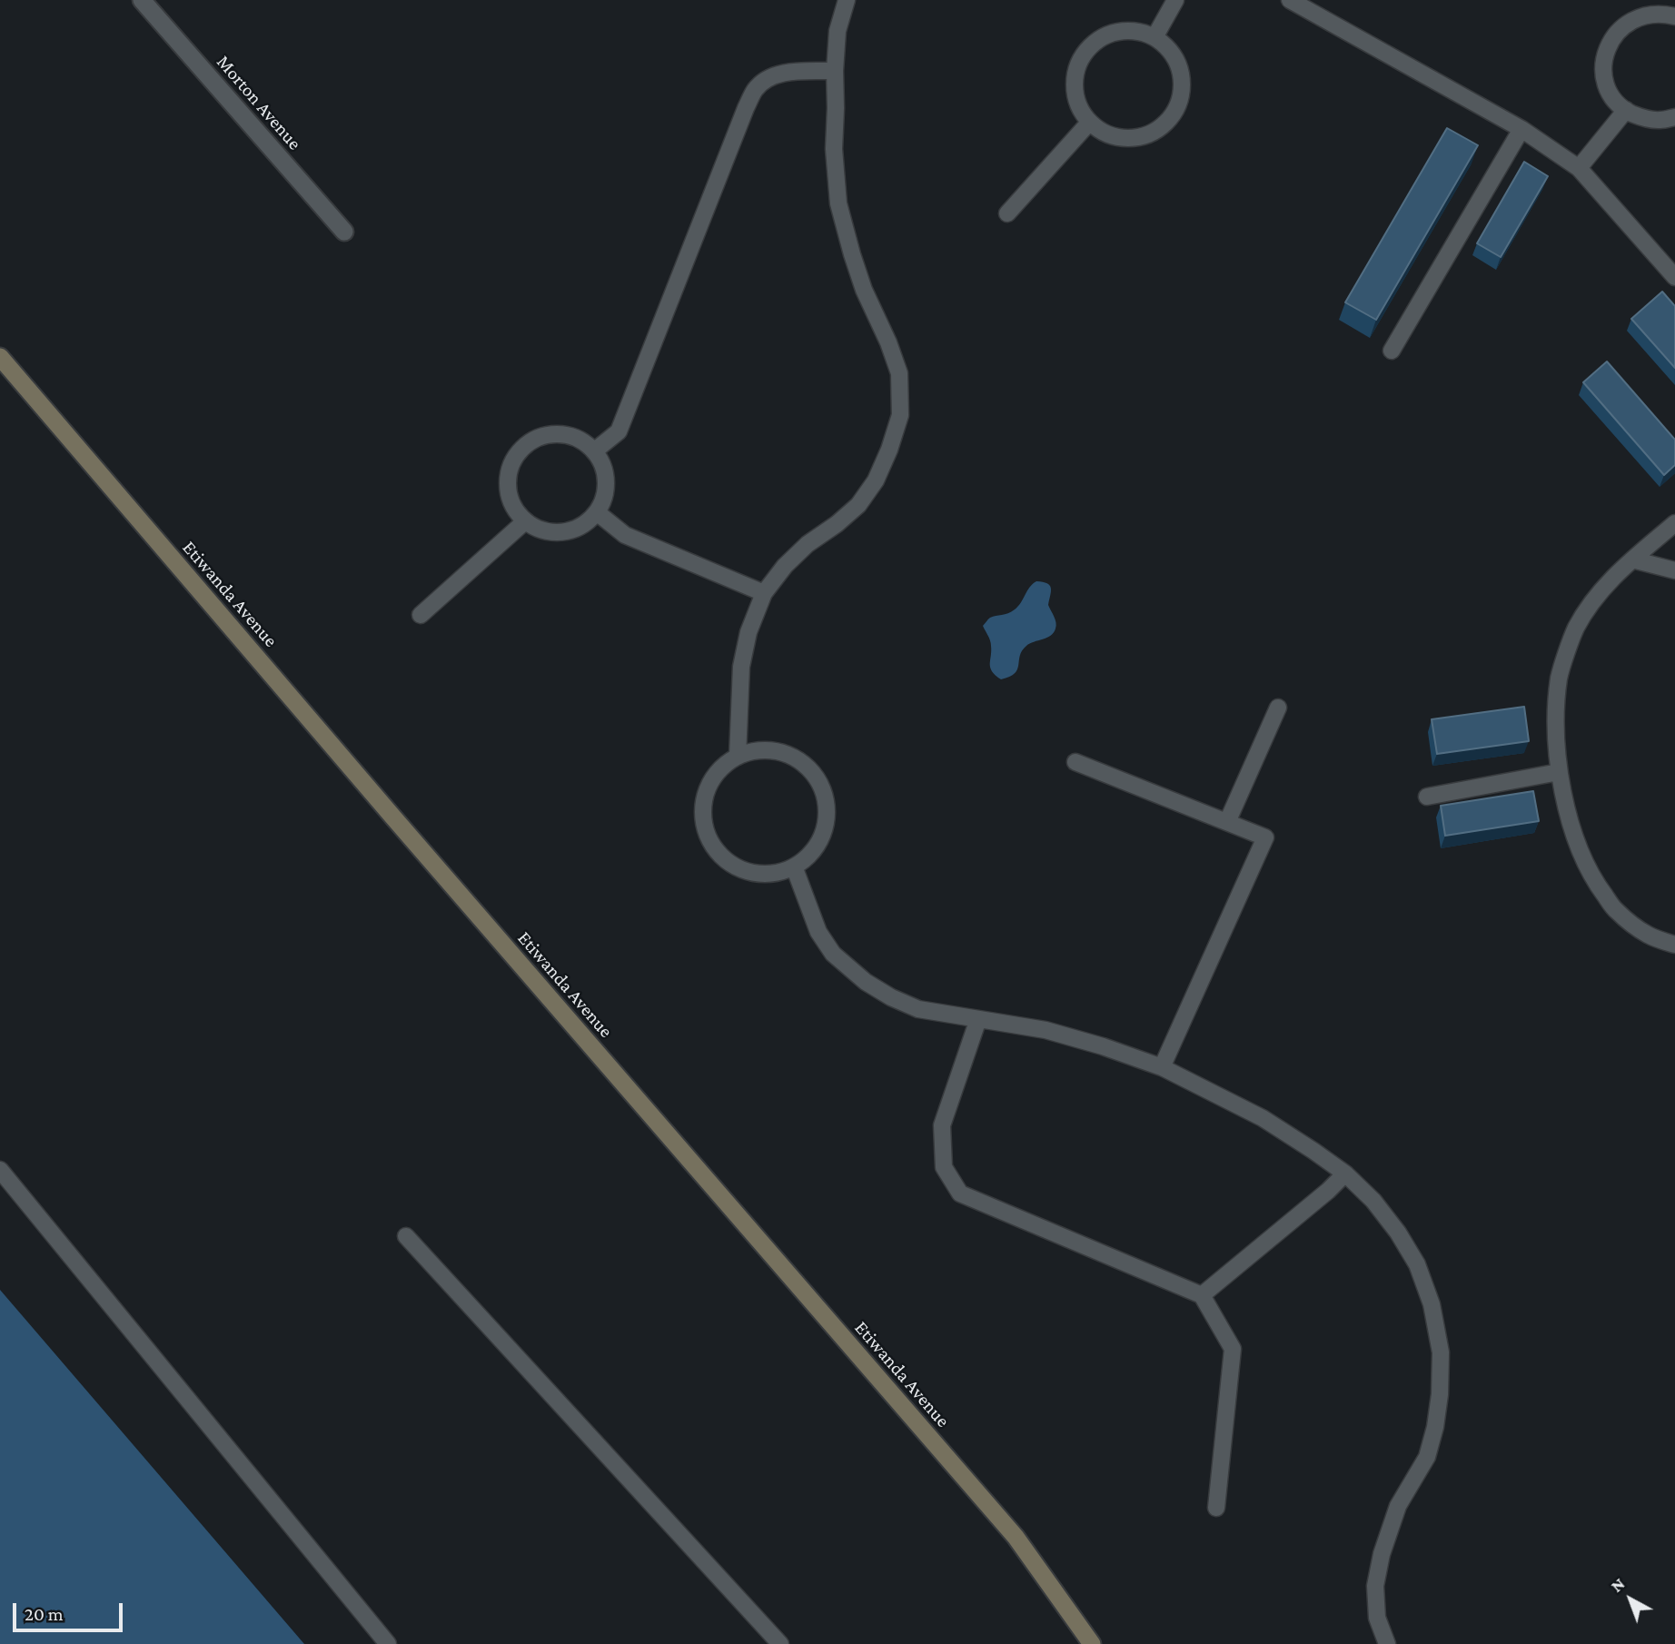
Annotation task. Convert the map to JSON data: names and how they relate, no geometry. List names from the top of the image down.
{
  "streets": {
    "main road": ["Etiwanda Avenue"],
    "street": ["Morton Avenue"]
  },
  "scale_bar": "20 m",
  "north": "top left"
}
